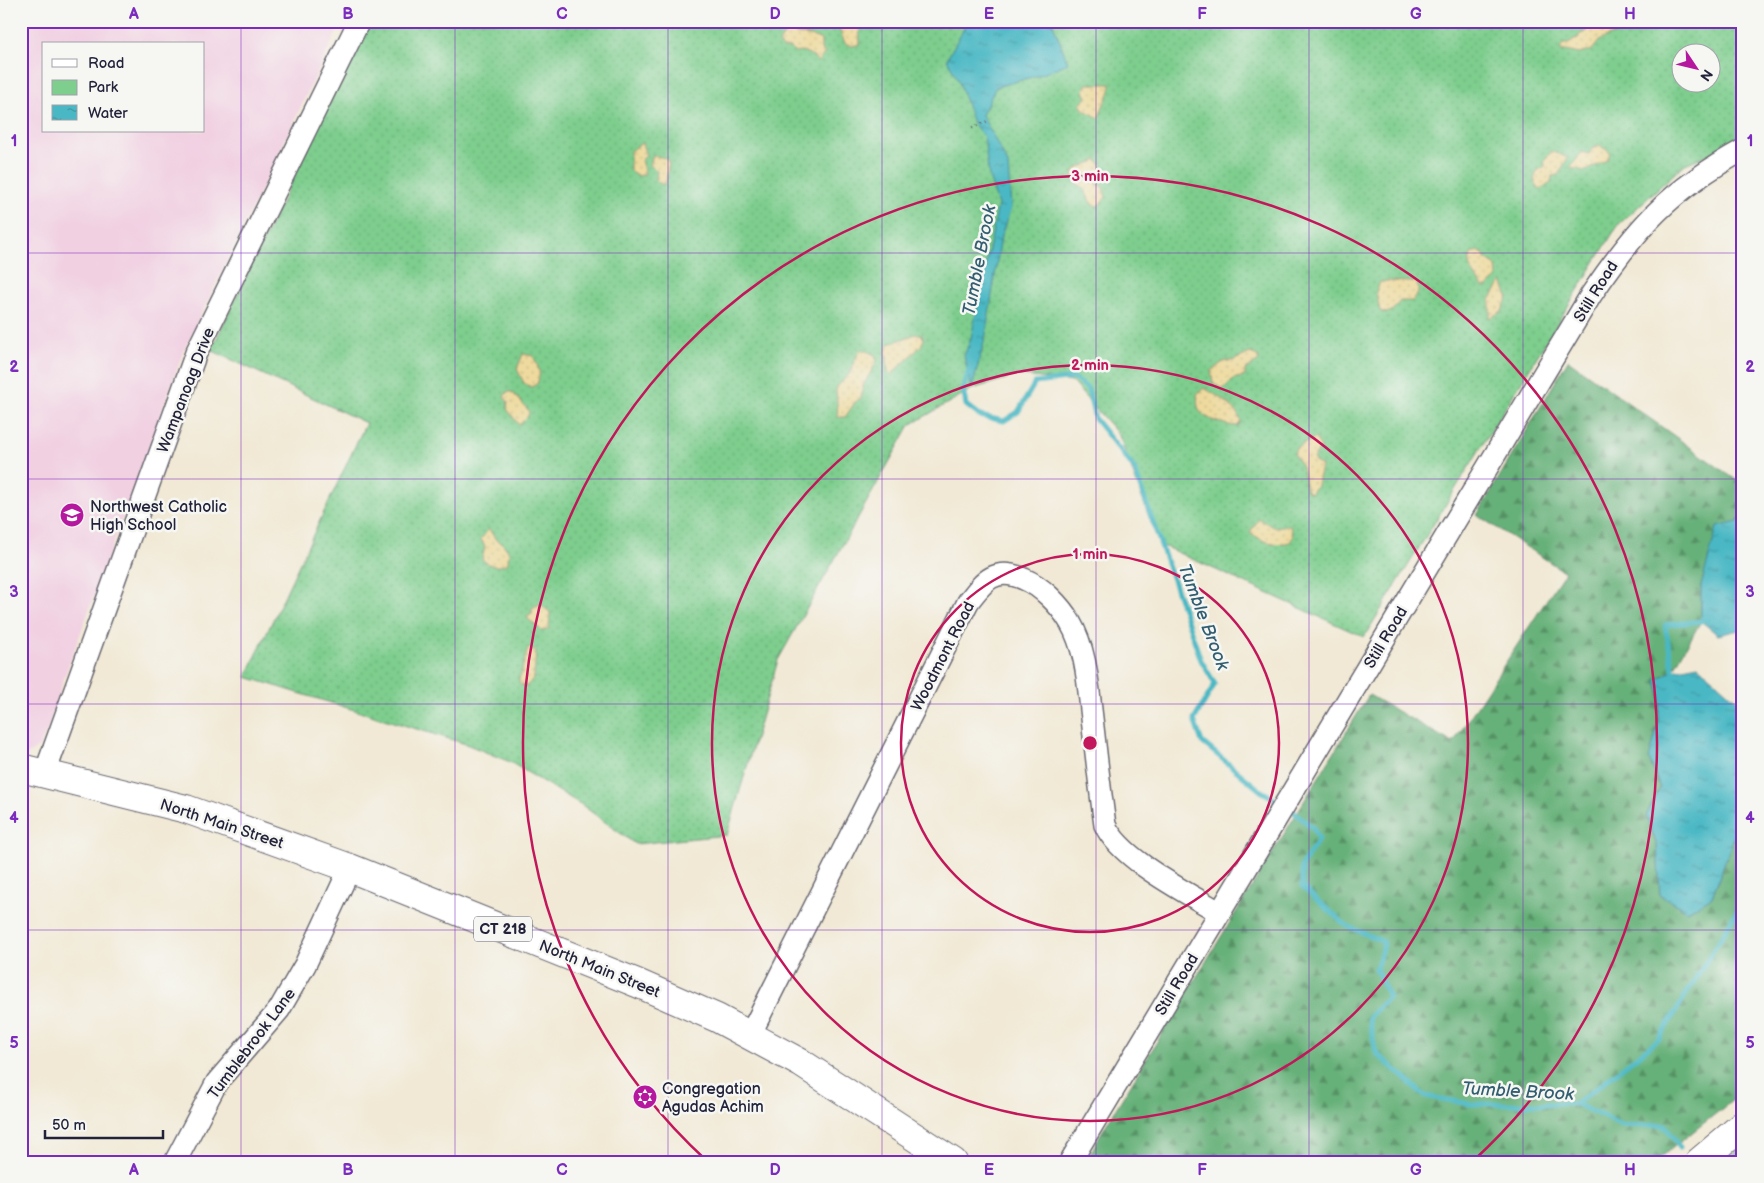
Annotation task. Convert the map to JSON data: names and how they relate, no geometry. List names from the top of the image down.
{
  "streets": {
    "main road": ["North Main Street", "CT 218"],
    "street": [
      "Still Road",
      "Wampanoag Drive",
      "Woodmont Road",
      "Tumblebrook Lane"
    ]
  },
  "crossings": [
    ["Still Road", "Woodmont Road"],
    ["Wampanoag Drive", "North Main Street"],
    ["Woodmont Road", "North Main Street"],
    ["North Main Street", "Tumblebrook Lane"]
  ],
  "water": ["Tumble Brook"],
  "places": {
    "school or university": ["Northwest Catholic High School"],
    "synagogue": ["Congregation Agudas Achim"]
  },
  "legend": ["Road", "Park", "Water"],
  "scale_bar": "50 m",
  "north": "bottom right",
  "grid": {
    "columns": [
      "A",
      "B",
      "C",
      "D",
      "E",
      "F",
      "G",
      "H"
    ],
    "rows": [
      "1",
      "2",
      "3",
      "4",
      "5"
    ]
  },
  "rings": ["3 min", "2 min", "1 min"]
}
